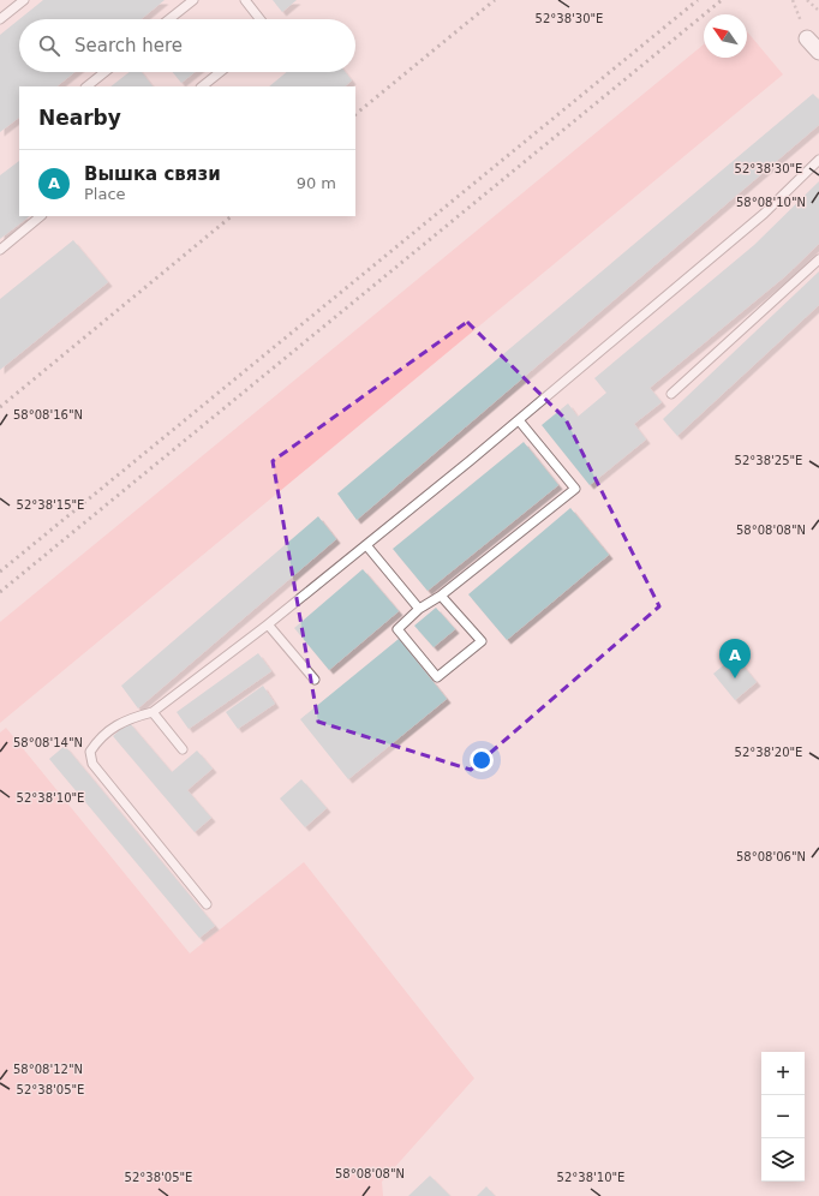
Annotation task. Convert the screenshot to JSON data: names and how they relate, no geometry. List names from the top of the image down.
{
  "north": "top left",
  "page": {
    "search": "Search here",
    "heading": "Nearby",
    "list": [
      {
        "mark": "A",
        "name": "Вышка связи",
        "note": "Place",
        "value": "90 m"
      }
    ],
    "pins": "A",
    "map_buttons": ["+", "−"]
  },
  "coordinates": [
    "52°38'30\"E",
    "58°08'10\"N",
    "58°08'16\"N",
    "52°38'25\"E",
    "52°38'15\"E",
    "58°08'08\"N",
    "58°08'14\"N",
    "52°38'20\"E",
    "52°38'10\"E",
    "58°08'06\"N",
    "58°08'12\"N",
    "52°38'05\"E"
  ]
}
